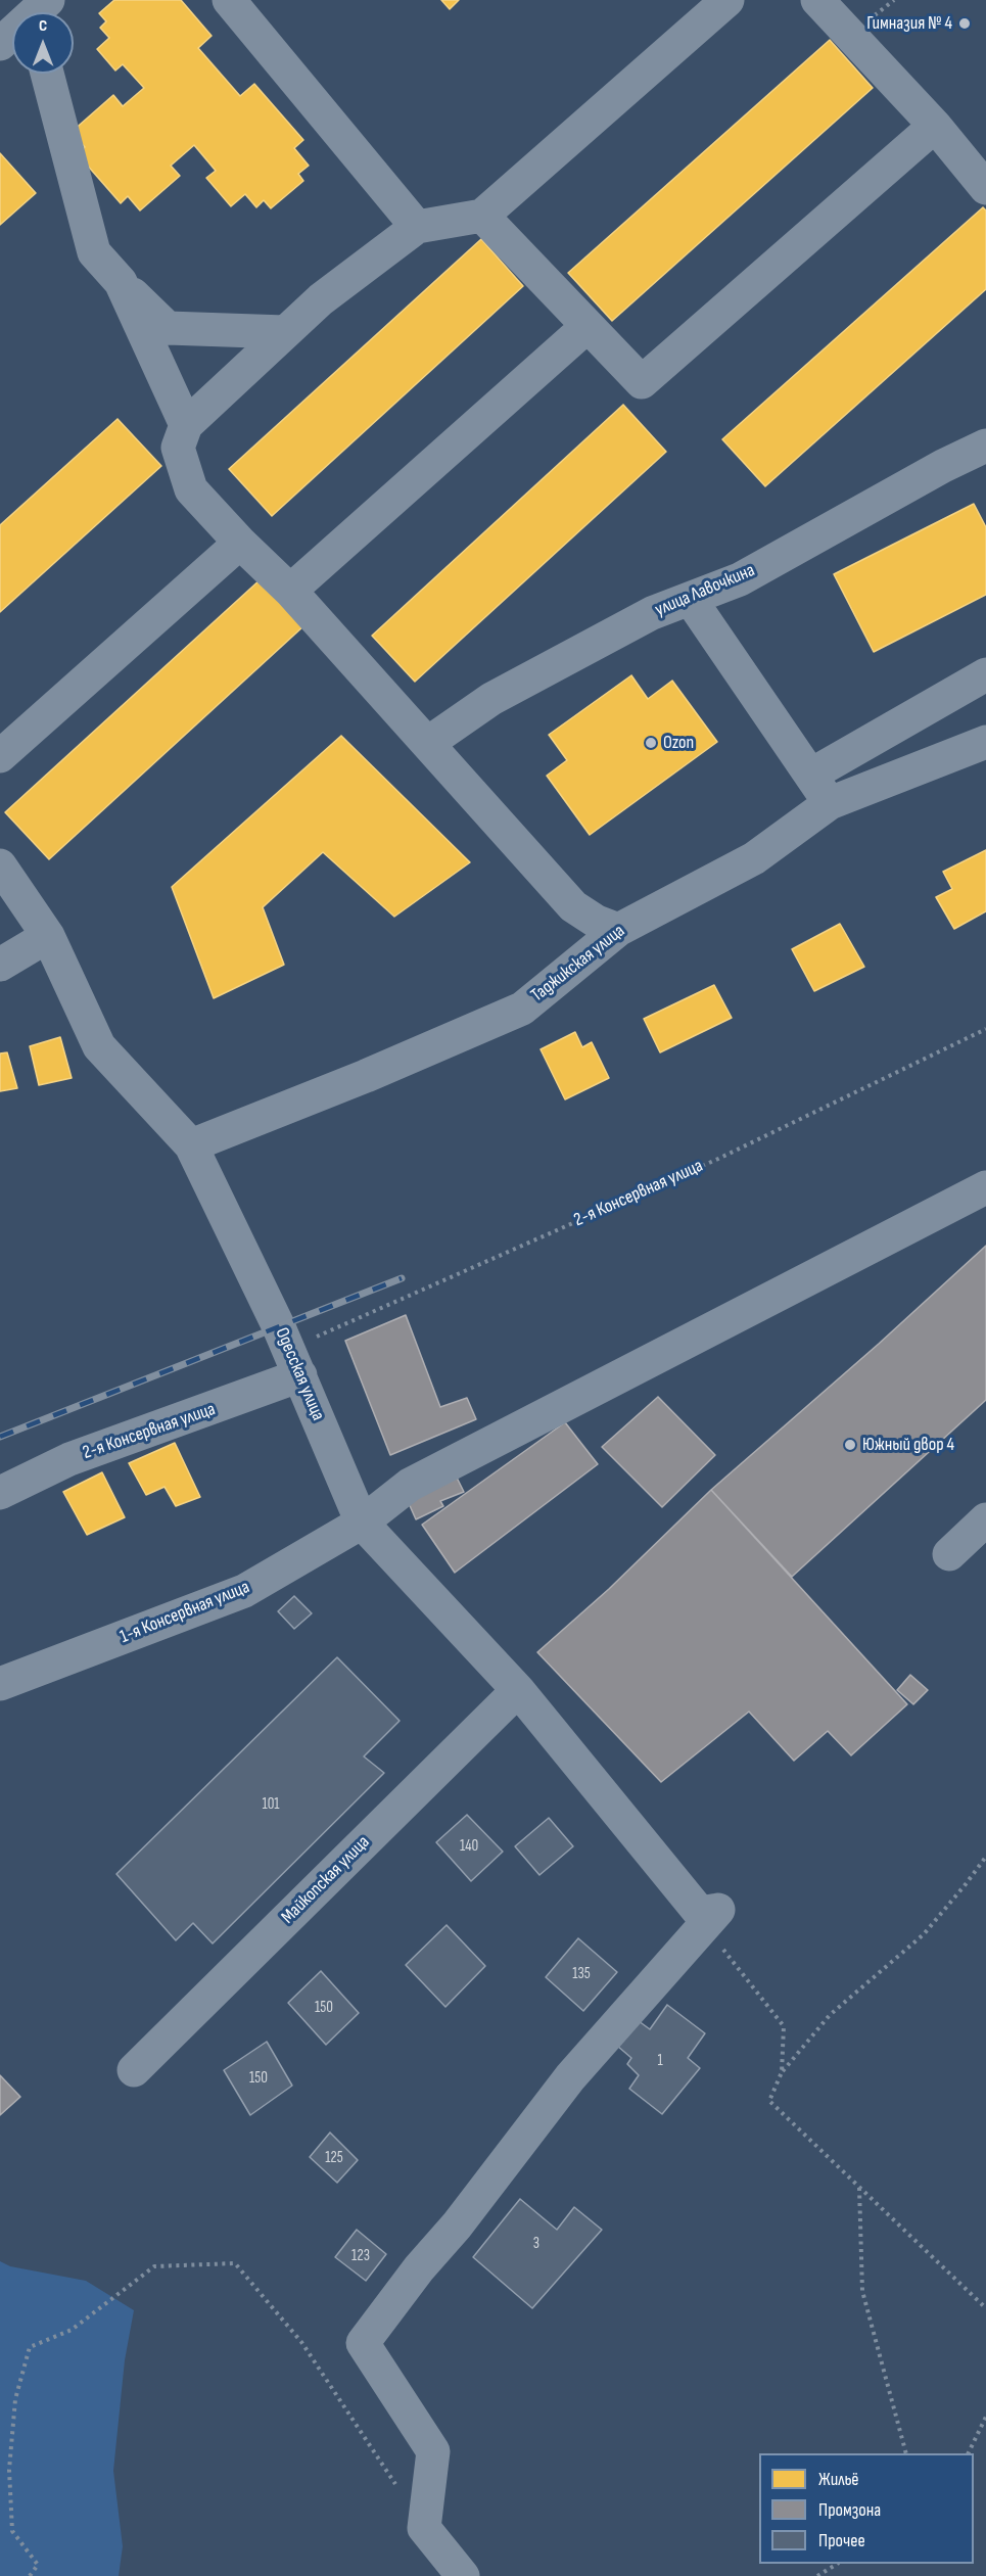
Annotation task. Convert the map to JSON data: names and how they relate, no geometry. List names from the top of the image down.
{
  "streets": {
    "street": [
      "улица Лавочкина",
      "Таджикская улица",
      "2-я Консервная улица",
      "Одесская улица",
      "1-я Консервная улица",
      "Майкопская улица"
    ]
  },
  "crossings": [
    ["Таджикская улица", "Одесская улица"],
    ["2-я Консервная улица", "Одесская улица"],
    ["Одесская улица", "1-я Консервная улица"],
    ["Одесская улица", "Майкопская улица"]
  ],
  "places": ["Гимназия № 4", "Ozon", "Южный двор 4"],
  "house_numbers": [
    "101",
    "140",
    "135",
    "150",
    "1",
    "150",
    "125",
    "3",
    "123"
  ],
  "legend": ["Жильё", "Промзона", "Прочее"],
  "north": "top"
}
